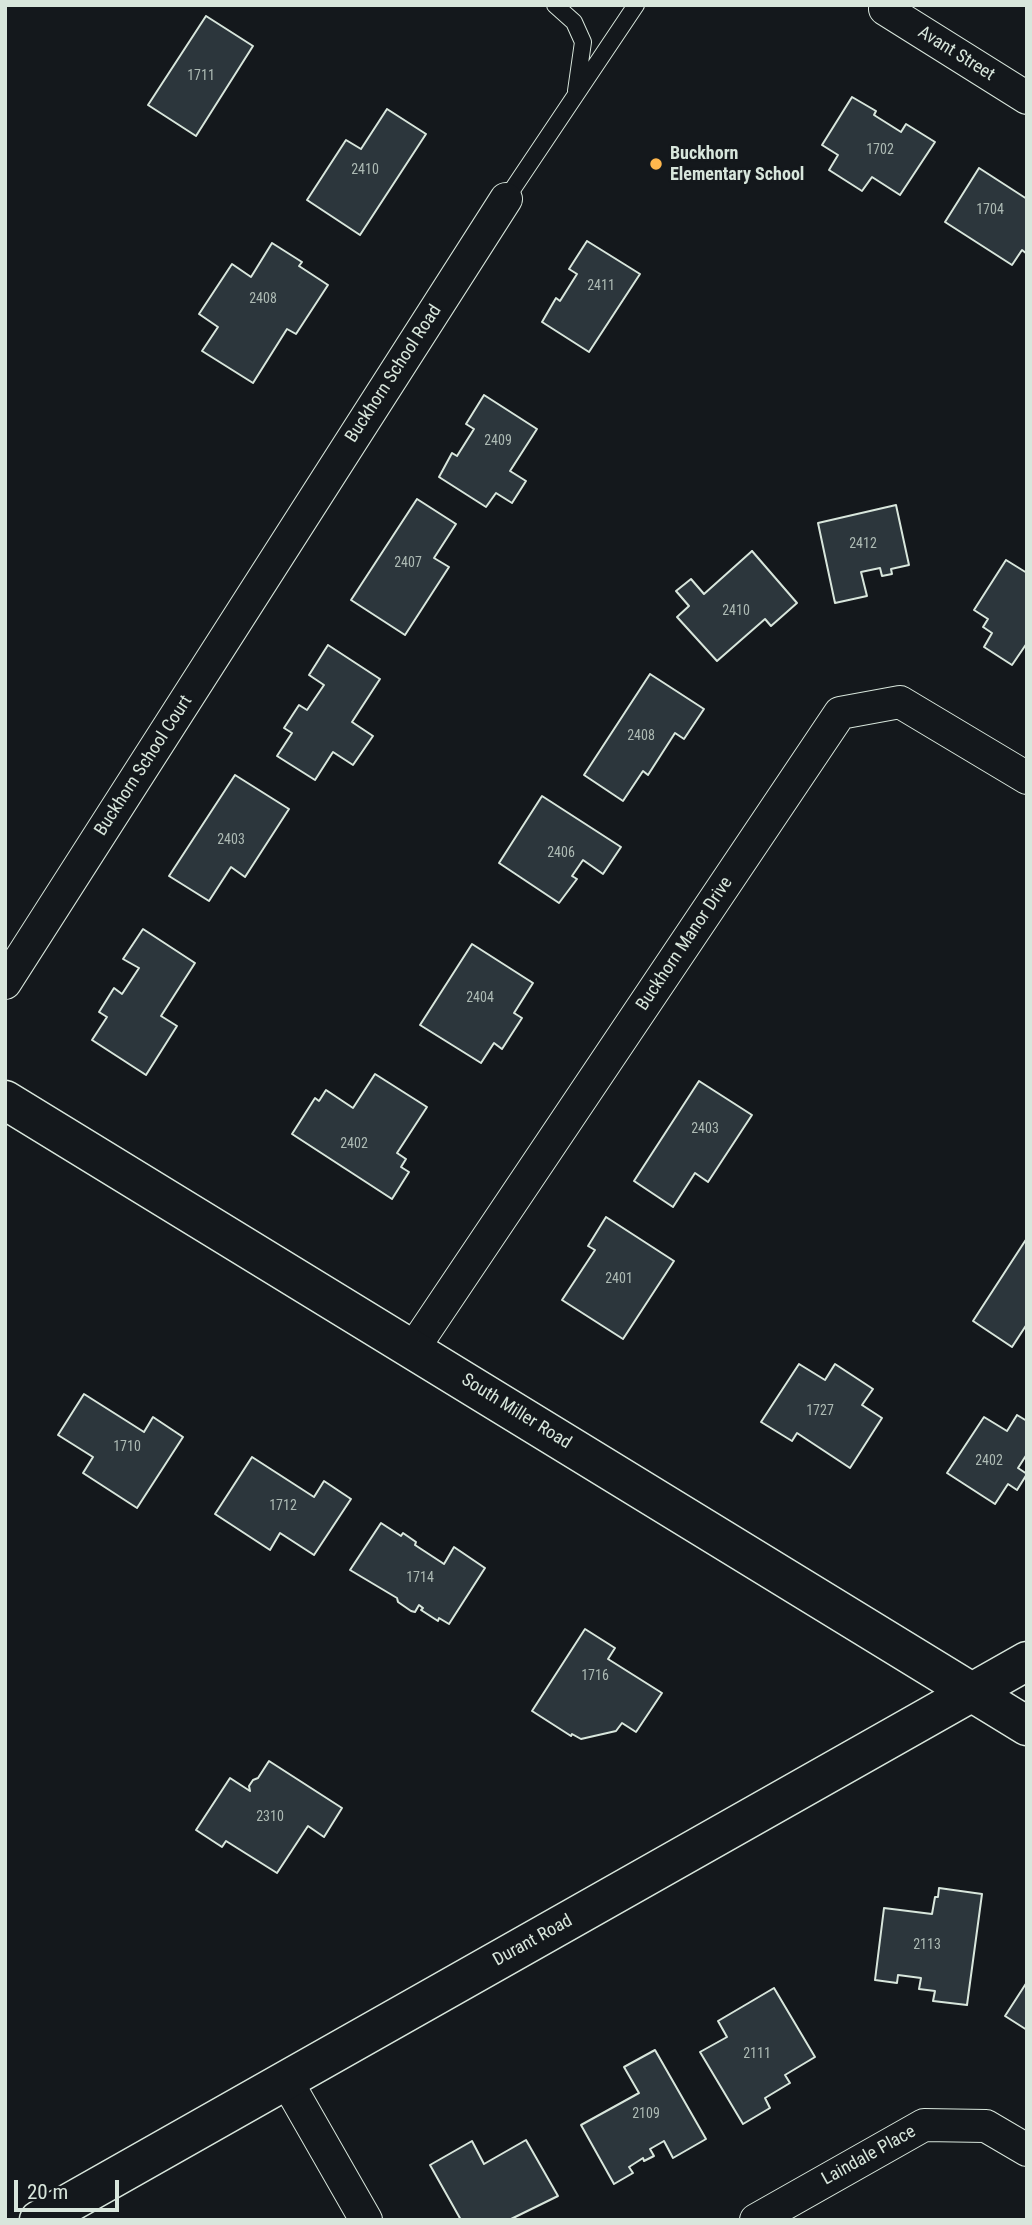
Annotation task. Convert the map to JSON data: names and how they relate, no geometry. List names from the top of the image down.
{
  "streets": {
    "street": [
      "Avant Street",
      "Buckhorn School Road",
      "Buckhorn School Court",
      "Buckhorn Manor Drive",
      "South Miller Road",
      "Durant Road",
      "Laindale Place"
    ]
  },
  "crossings": [
    ["Buckhorn School Road", "Buckhorn School Court"],
    ["Buckhorn Manor Drive", "South Miller Road"],
    ["South Miller Road", "Durant Road"]
  ],
  "places": ["Buckhorn Elementary School"],
  "house_numbers": [
    "1711",
    "1702",
    "2410",
    "1704",
    "2411",
    "2408",
    "2409",
    "2412",
    "2407",
    "2410",
    "2408",
    "2403",
    "2406",
    "2404",
    "2403",
    "2402",
    "2401",
    "1727",
    "1710",
    "2402",
    "1712",
    "1714",
    "1716",
    "2310",
    "2113",
    "2111",
    "2109"
  ],
  "scale_bar": "20 m"
}
